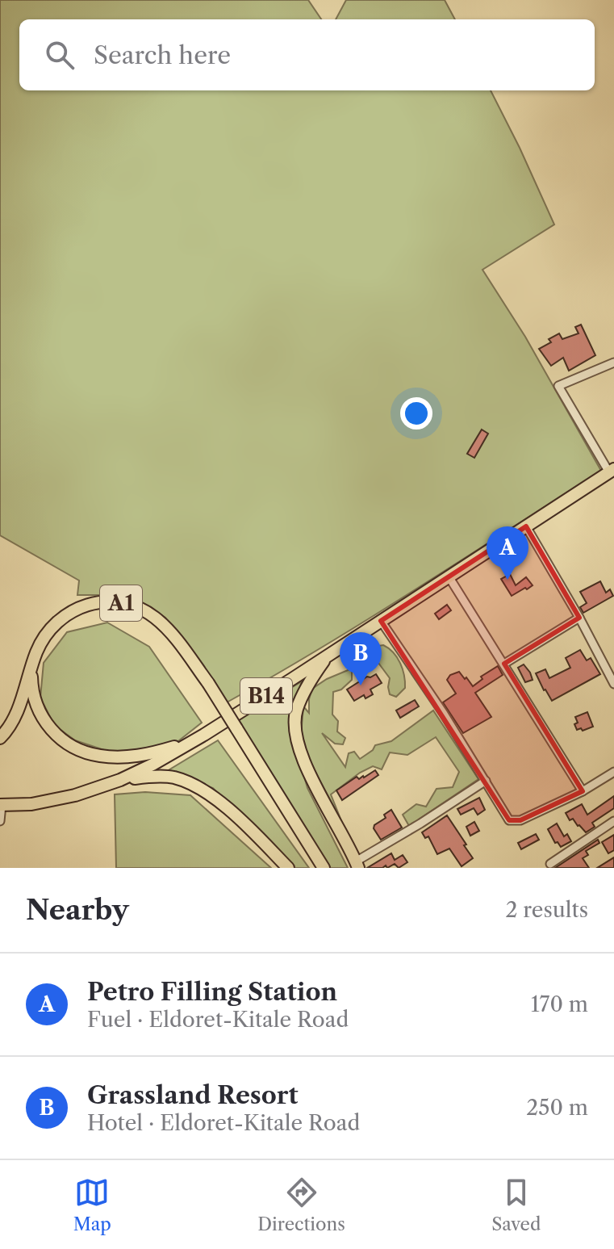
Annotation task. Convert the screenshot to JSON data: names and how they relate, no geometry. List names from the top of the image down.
{
  "streets": {
    "highway": ["A1", "B14"]
  },
  "crossings": [
    ["A1", "B14"]
  ],
  "page": {
    "search": "Search here",
    "pins": ["A", "B"],
    "heading": ["Nearby", "2 results"],
    "list": [
      {
        "mark": "A",
        "name": "Petro Filling Station",
        "note": "Fuel · Eldoret-Kitale Road",
        "value": "170 m"
      },
      {
        "mark": "B",
        "name": "Grassland Resort",
        "note": "Hotel · Eldoret-Kitale Road",
        "value": "250 m"
      }
    ],
    "nav": ["Map", "Directions", "Saved"]
  }
}
